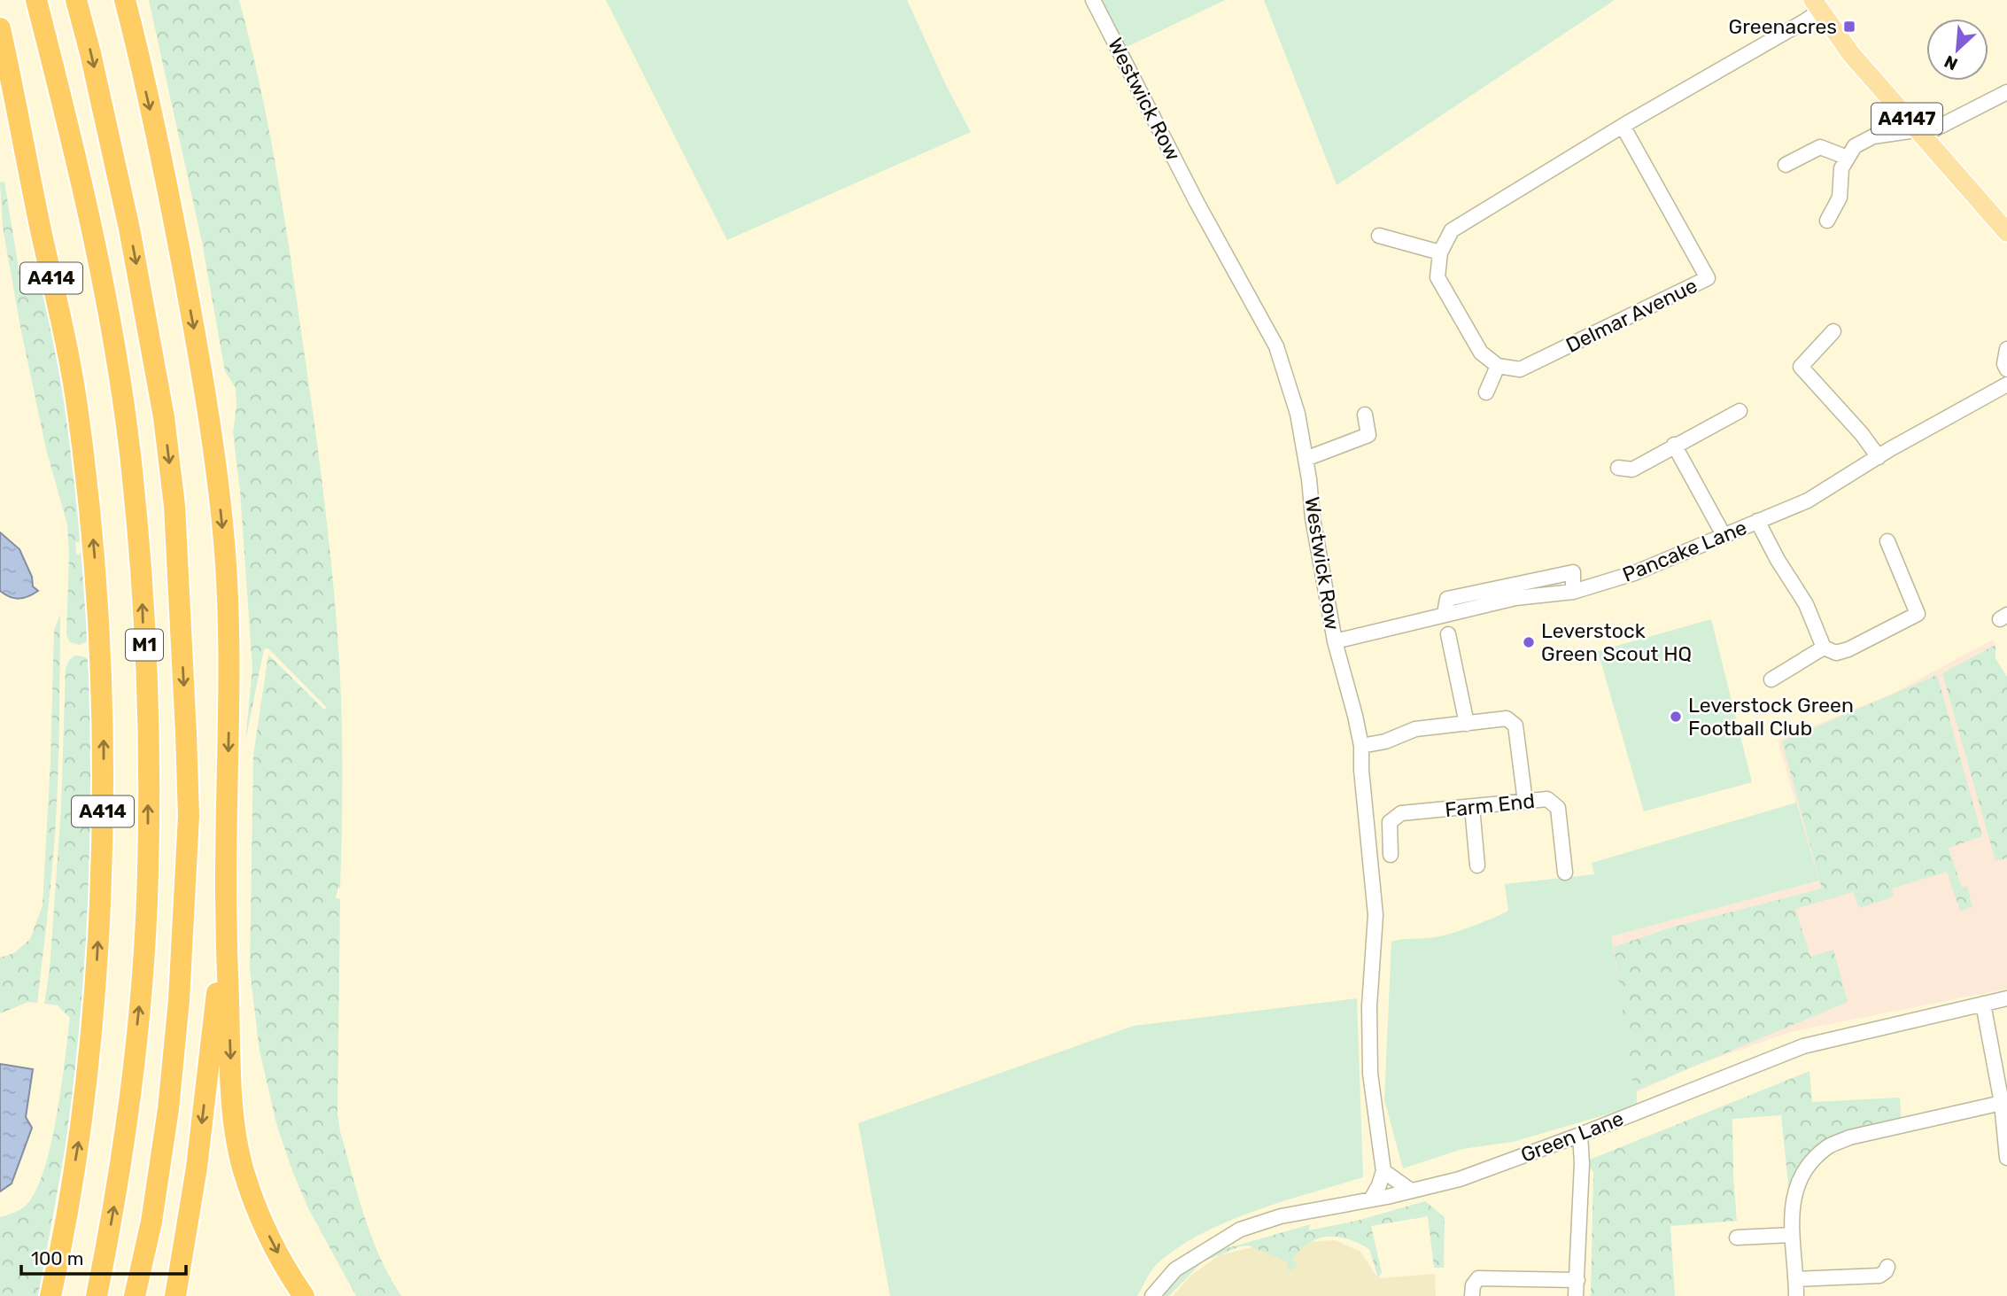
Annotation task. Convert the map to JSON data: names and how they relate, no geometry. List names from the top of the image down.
{
  "streets": {
    "highway": ["A414", "M1"],
    "main road": ["A4147"],
    "street": [
      "Westwick Row",
      "Delmar Avenue",
      "Pancake Lane",
      "Farm End",
      "Green Lane"
    ]
  },
  "crossings": [
    ["Westwick Row", "Pancake Lane"]
  ],
  "places": {
    "transit": ["Greenacres"],
    "other": ["Leverstock Green Scout HQ", "Leverstock Green Football Club"]
  },
  "scale_bar": "100 m",
  "north": "bottom left"
}
